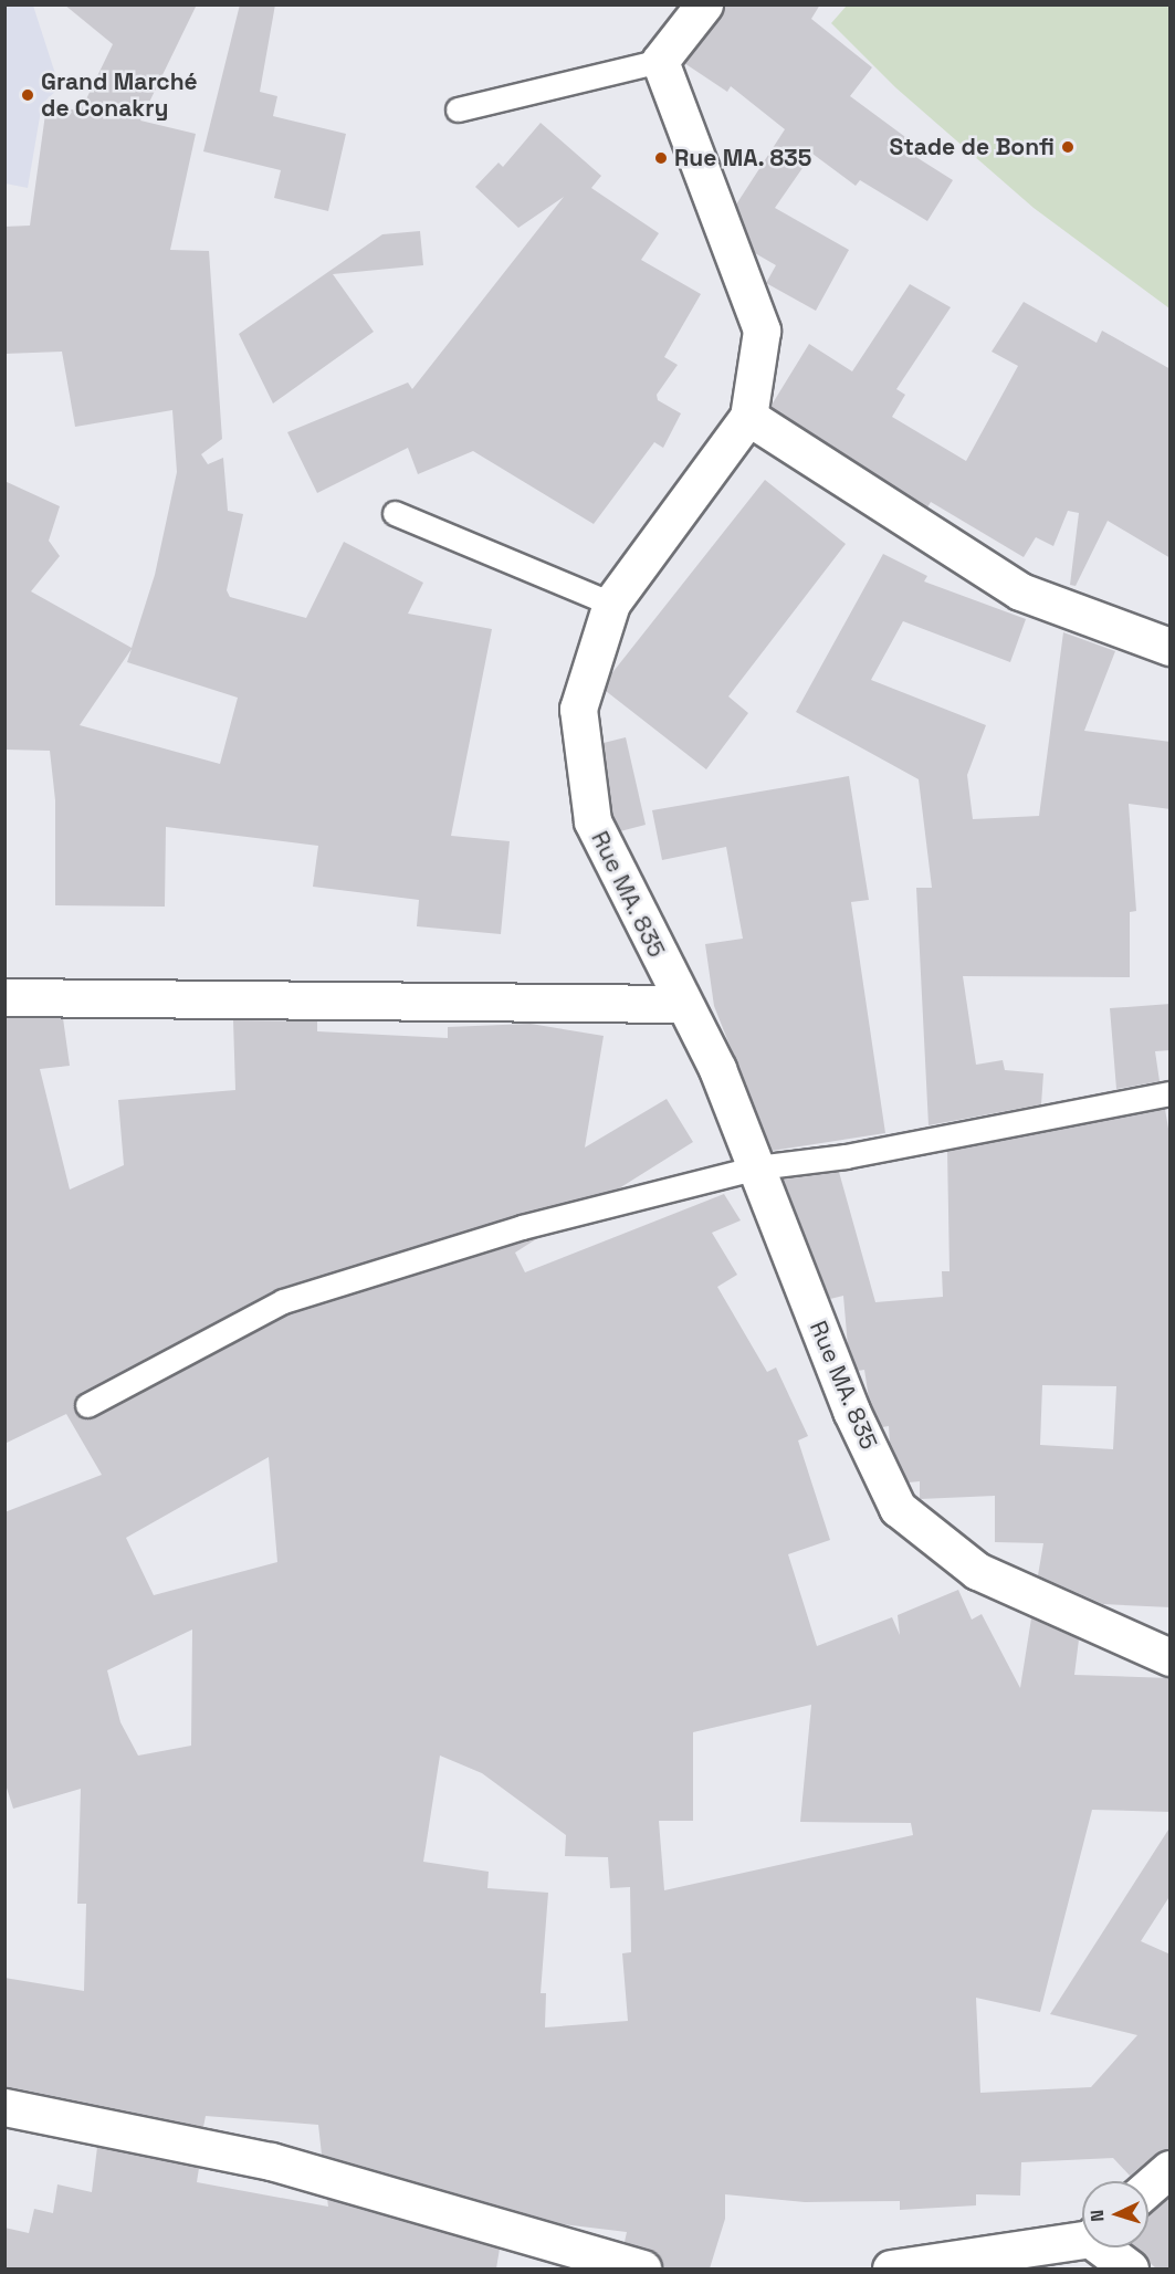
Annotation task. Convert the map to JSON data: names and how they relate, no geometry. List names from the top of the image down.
{
  "streets": {
    "street": ["Rue MA. 835"]
  },
  "places": ["Grand Marché de Conakry", "Stade de Bonfi", "Rue MA. 835"],
  "north": "left"
}
